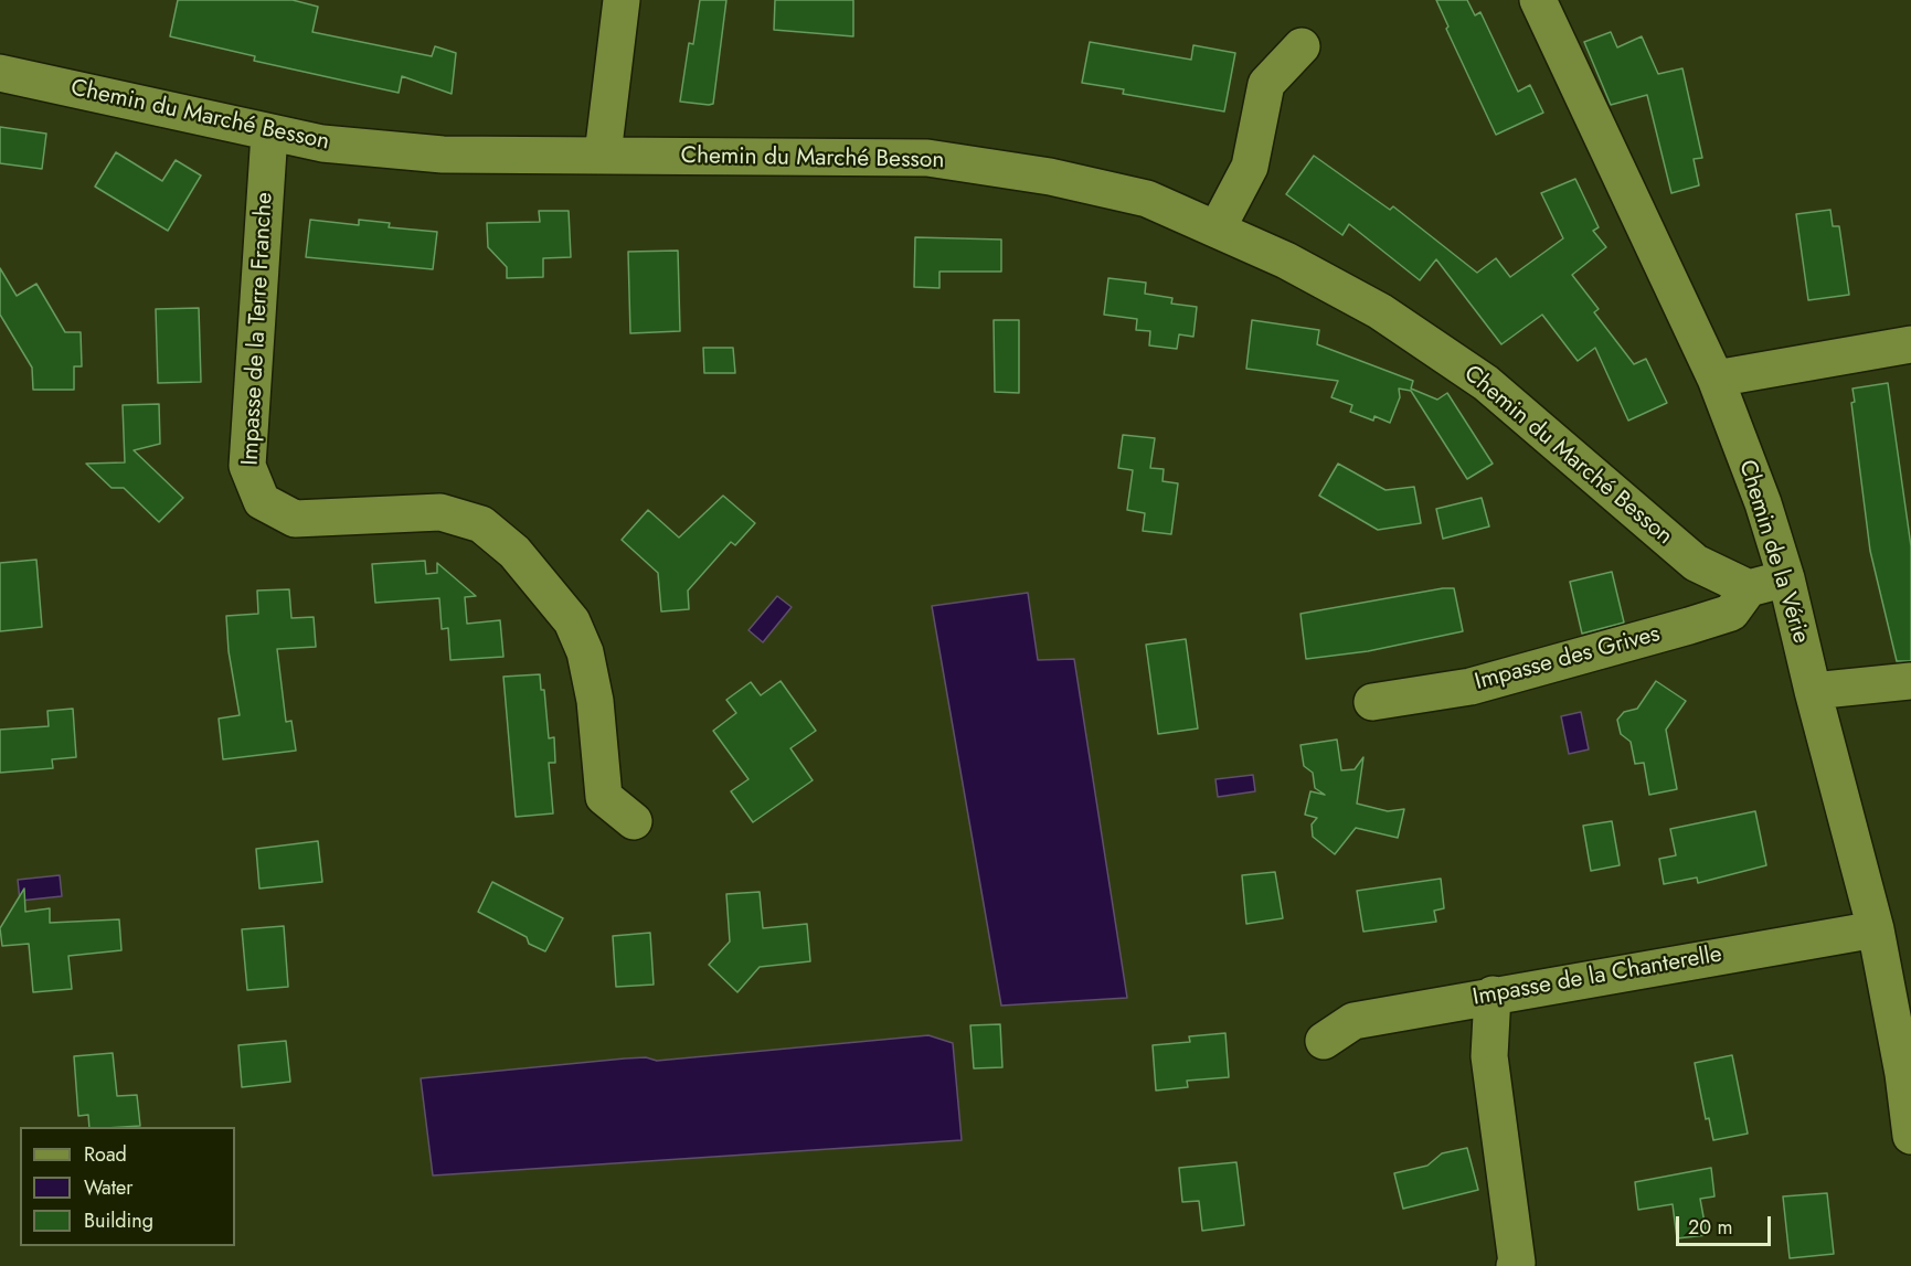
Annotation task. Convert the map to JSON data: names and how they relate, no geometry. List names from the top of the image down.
{
  "streets": {
    "street": [
      "Chemin du Marché Besson",
      "Impasse de la Terre Franche",
      "Chemin de la Vérie",
      "Impasse des Grives",
      "Impasse de la Chanterelle"
    ]
  },
  "crossings": [
    ["Chemin du Marché Besson", "Impasse de la Terre Franche"],
    ["Chemin du Marché Besson", "Impasse des Grives"],
    ["Chemin de la Vérie", "Impasse de la Chanterelle"]
  ],
  "legend": ["Road", "Water", "Building"],
  "scale_bar": "20 m"
}
